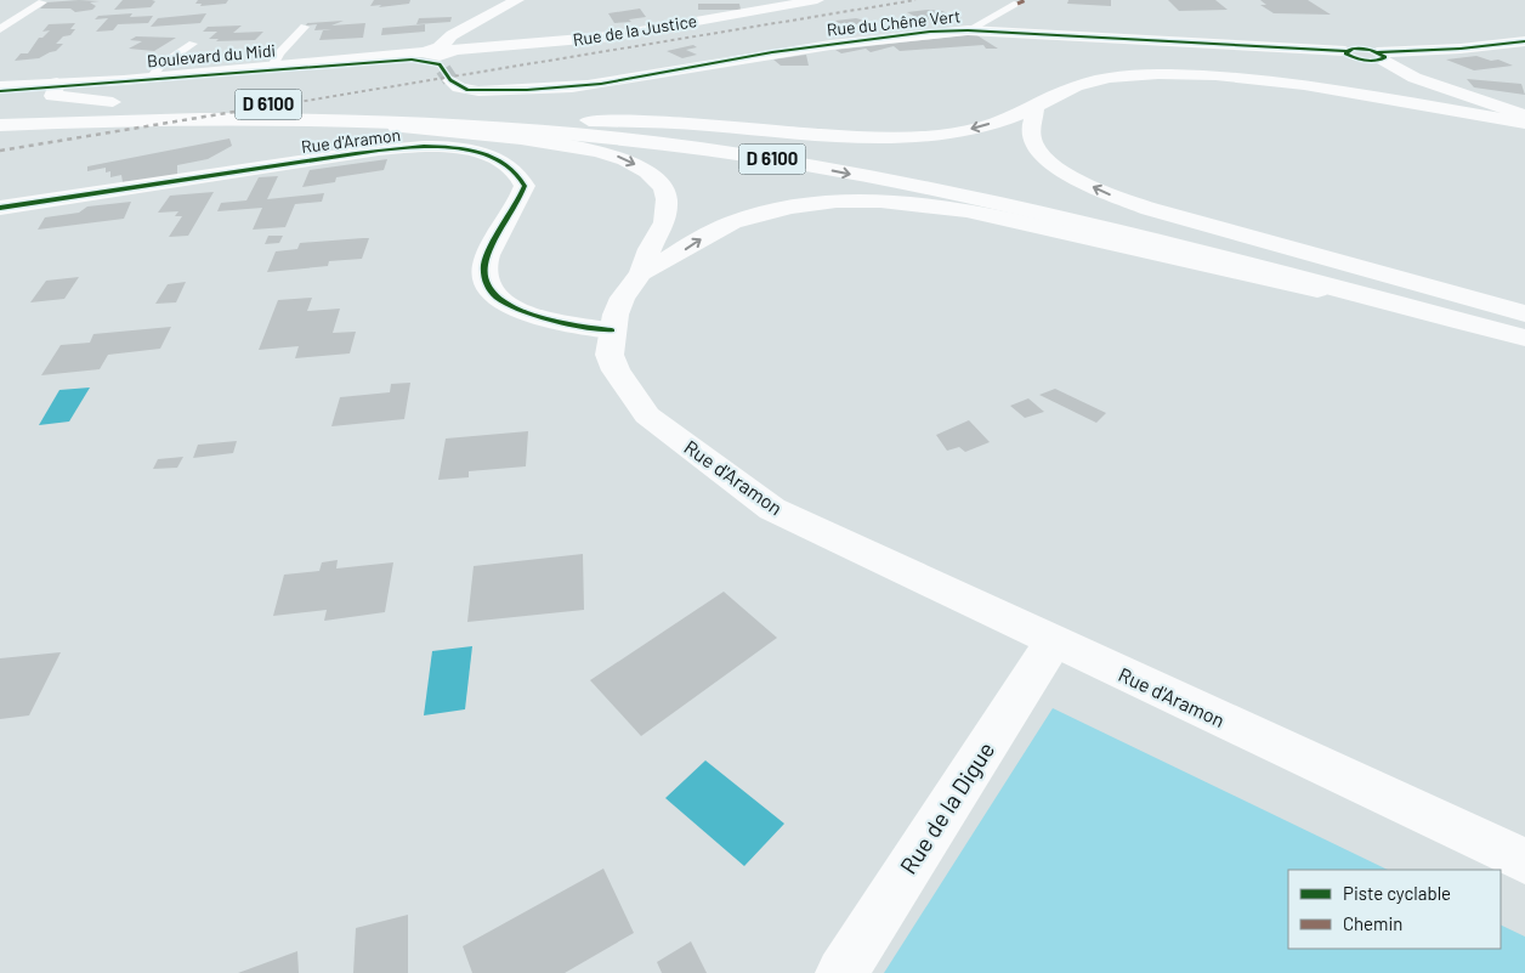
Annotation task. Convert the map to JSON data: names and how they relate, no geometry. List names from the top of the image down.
{
  "streets": {
    "main road": [
      "Rue du Chêne Vert",
      "Rue de la Justice",
      "Boulevard du Midi",
      "D 6100",
      "Rue d'Aramon",
      "Rue de la Digue"
    ]
  },
  "crossings": [
    ["Rue du Chêne Vert", "Rue de la Justice"],
    ["Rue du Chêne Vert", "Boulevard du Midi"],
    ["Rue de la Justice", "Boulevard du Midi"],
    ["Rue d'Aramon", "Rue de la Digue"]
  ],
  "legend": ["Piste cyclable", "Chemin"]
}
